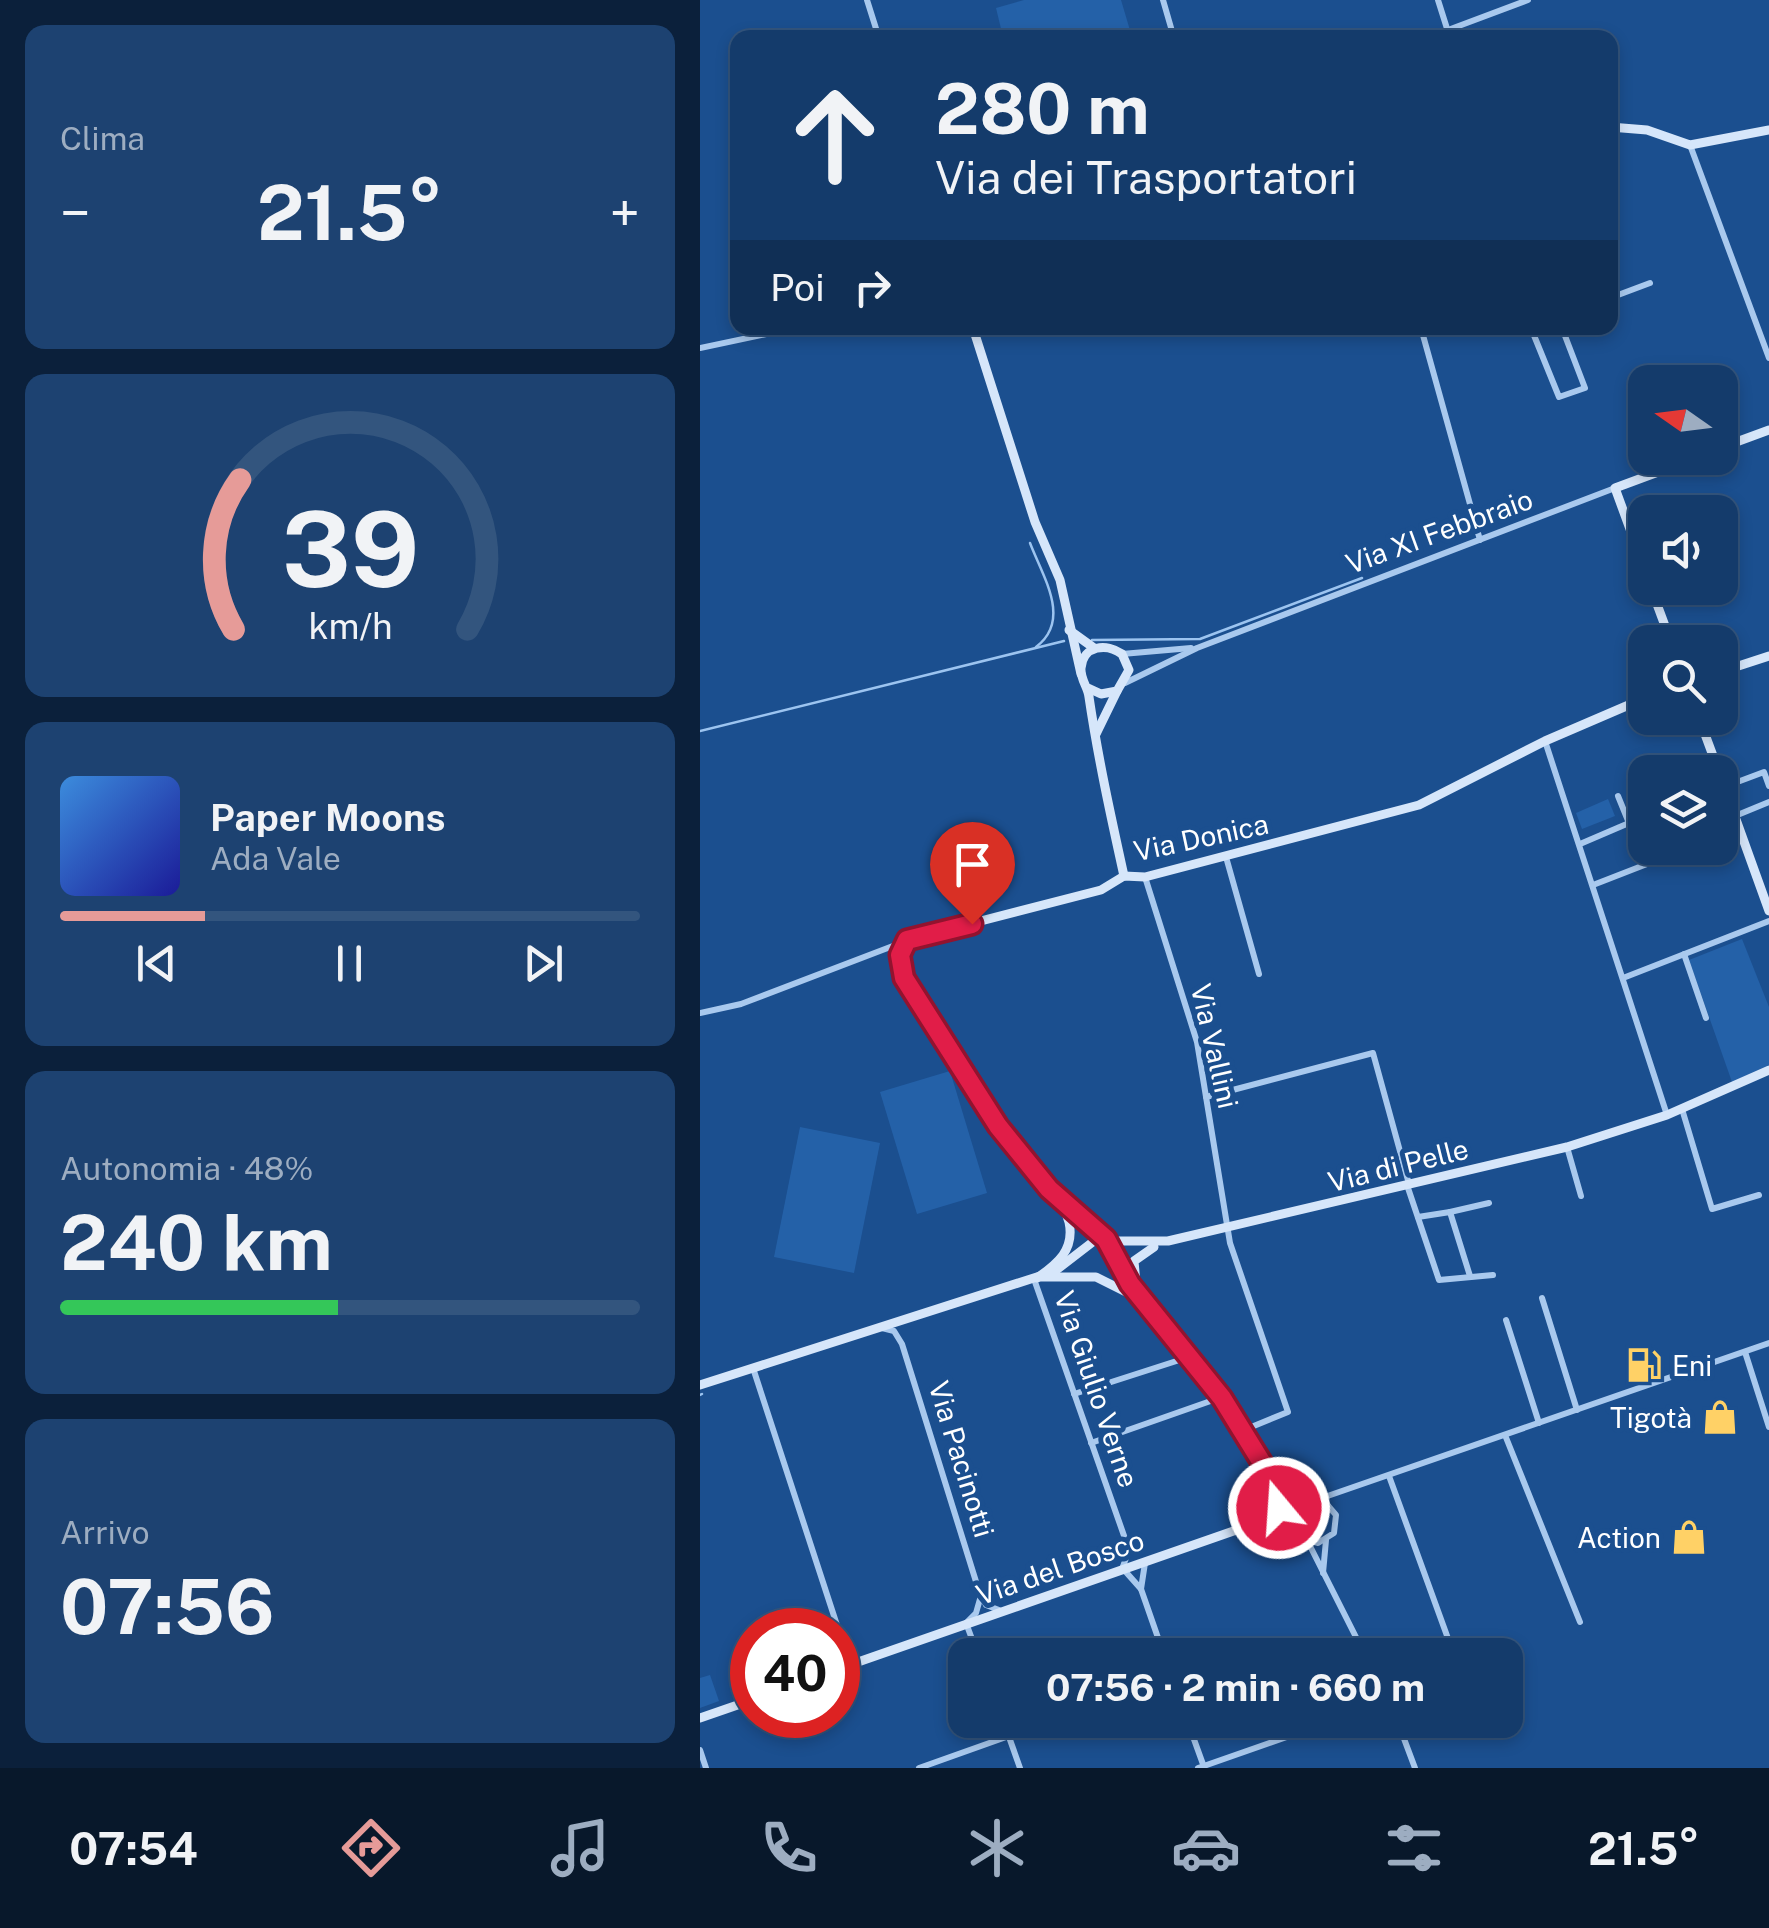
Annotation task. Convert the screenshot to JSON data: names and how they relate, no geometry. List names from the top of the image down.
{
  "streets": {
    "street": [
      "Via XI Febbraio",
      "Via Donica",
      "Via Vallini",
      "Via di Pelle",
      "Via Giulio Verne",
      "Via Pacinotti",
      "Via del Bosco"
    ]
  },
  "crossings": [
    ["Via Donica", "Via Vallini"],
    ["Via Vallini", "Via di Pelle"],
    ["Via Giulio Verne", "Via del Bosco"]
  ],
  "places": {
    "fuel station": ["Eni"],
    "shop": ["Tigotà", "Action"]
  },
  "north": "left",
  "page": {
    "tile": [
      "Clima",
      ["Autonomia · 48%", "240 km"],
      ["Arrivo", "07:56"]
    ],
    "turn": ["280 m", "Via dei Trasportatori"],
    "heat": ["−", "21.5°", "+"],
    "then": "Poi",
    "song": ["Paper Moons", "Ada Vale"],
    "limit": "40",
    "trip": "07:56 · 2 min · 660 m",
    "tabs": ["07:54", "21.5°"],
    "gauge": ["39", "km/h"]
  }
}
